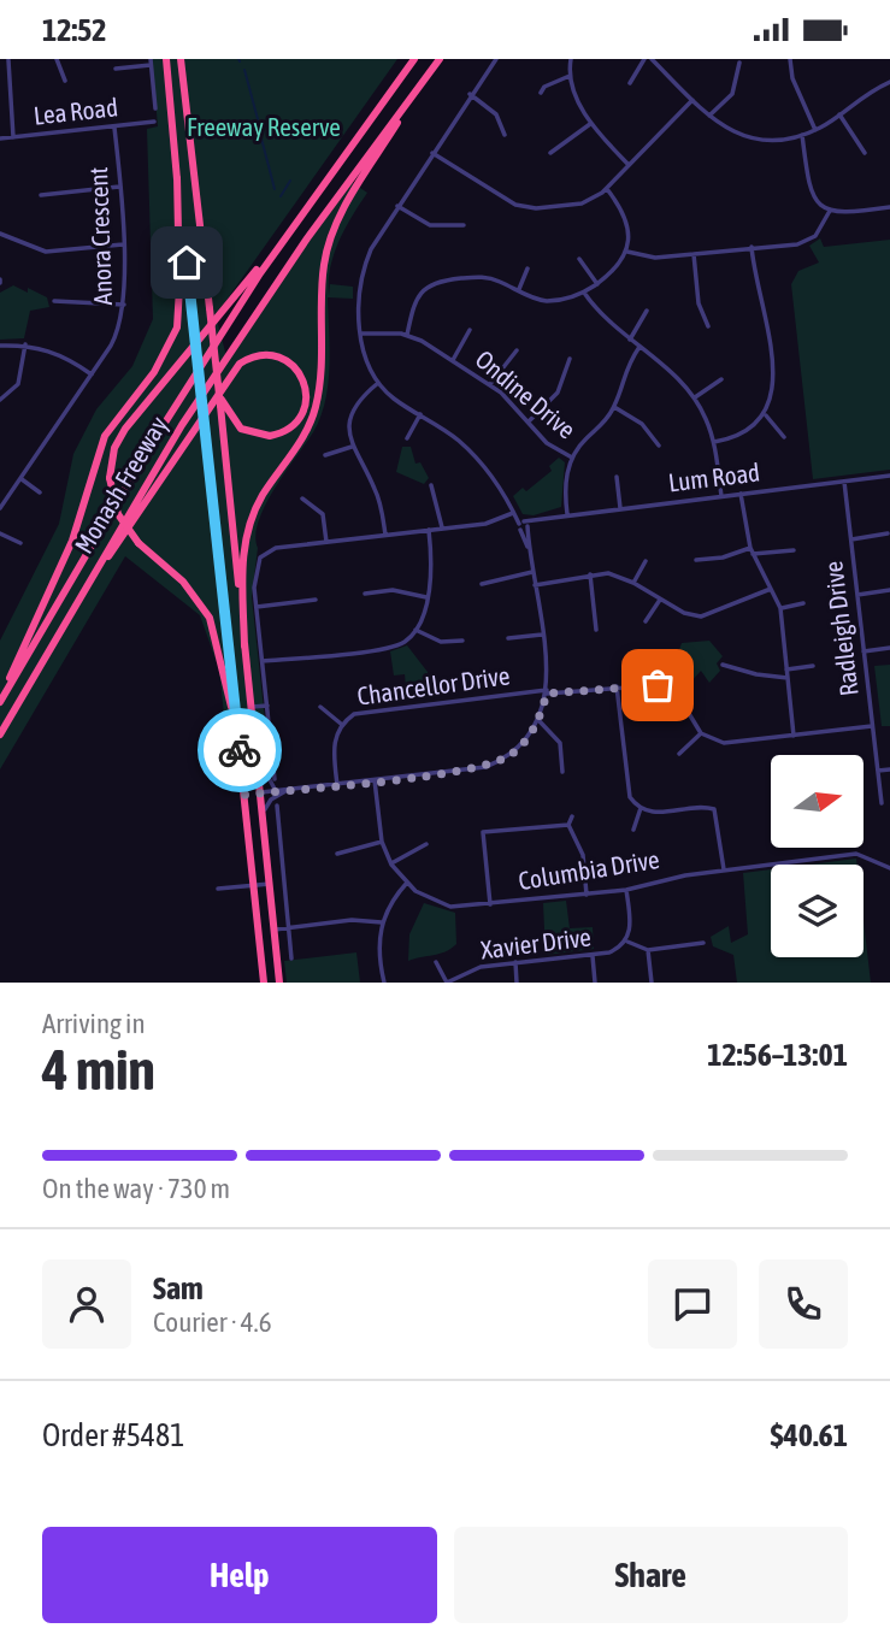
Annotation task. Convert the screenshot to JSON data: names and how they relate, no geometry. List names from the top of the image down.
{
  "streets": {
    "highway": ["Monash Freeway"],
    "street": [
      "Lea Road",
      "Anora Crescent",
      "Ondine Drive",
      "Lum Road",
      "Radleigh Drive",
      "Chancellor Drive",
      "Columbia Drive",
      "Xavier Drive"
    ]
  },
  "crossings": [
    ["Lea Road", "Anora Crescent"],
    ["Lum Road", "Radleigh Drive"],
    ["Columbia Drive", "Xavier Drive"]
  ],
  "parks": ["Freeway Reserve"],
  "north": "right",
  "page": {
    "status": "12:52",
    "heading": ["4 min", "Arriving in", "12:56–13:01"],
    "panel": [
      "Sam",
      "Courier · 4.6",
      "Order #5481",
      "$40.61"
    ],
    "bar": "On the way · 730 m",
    "buttons": ["Help", "Share"]
  }
}
